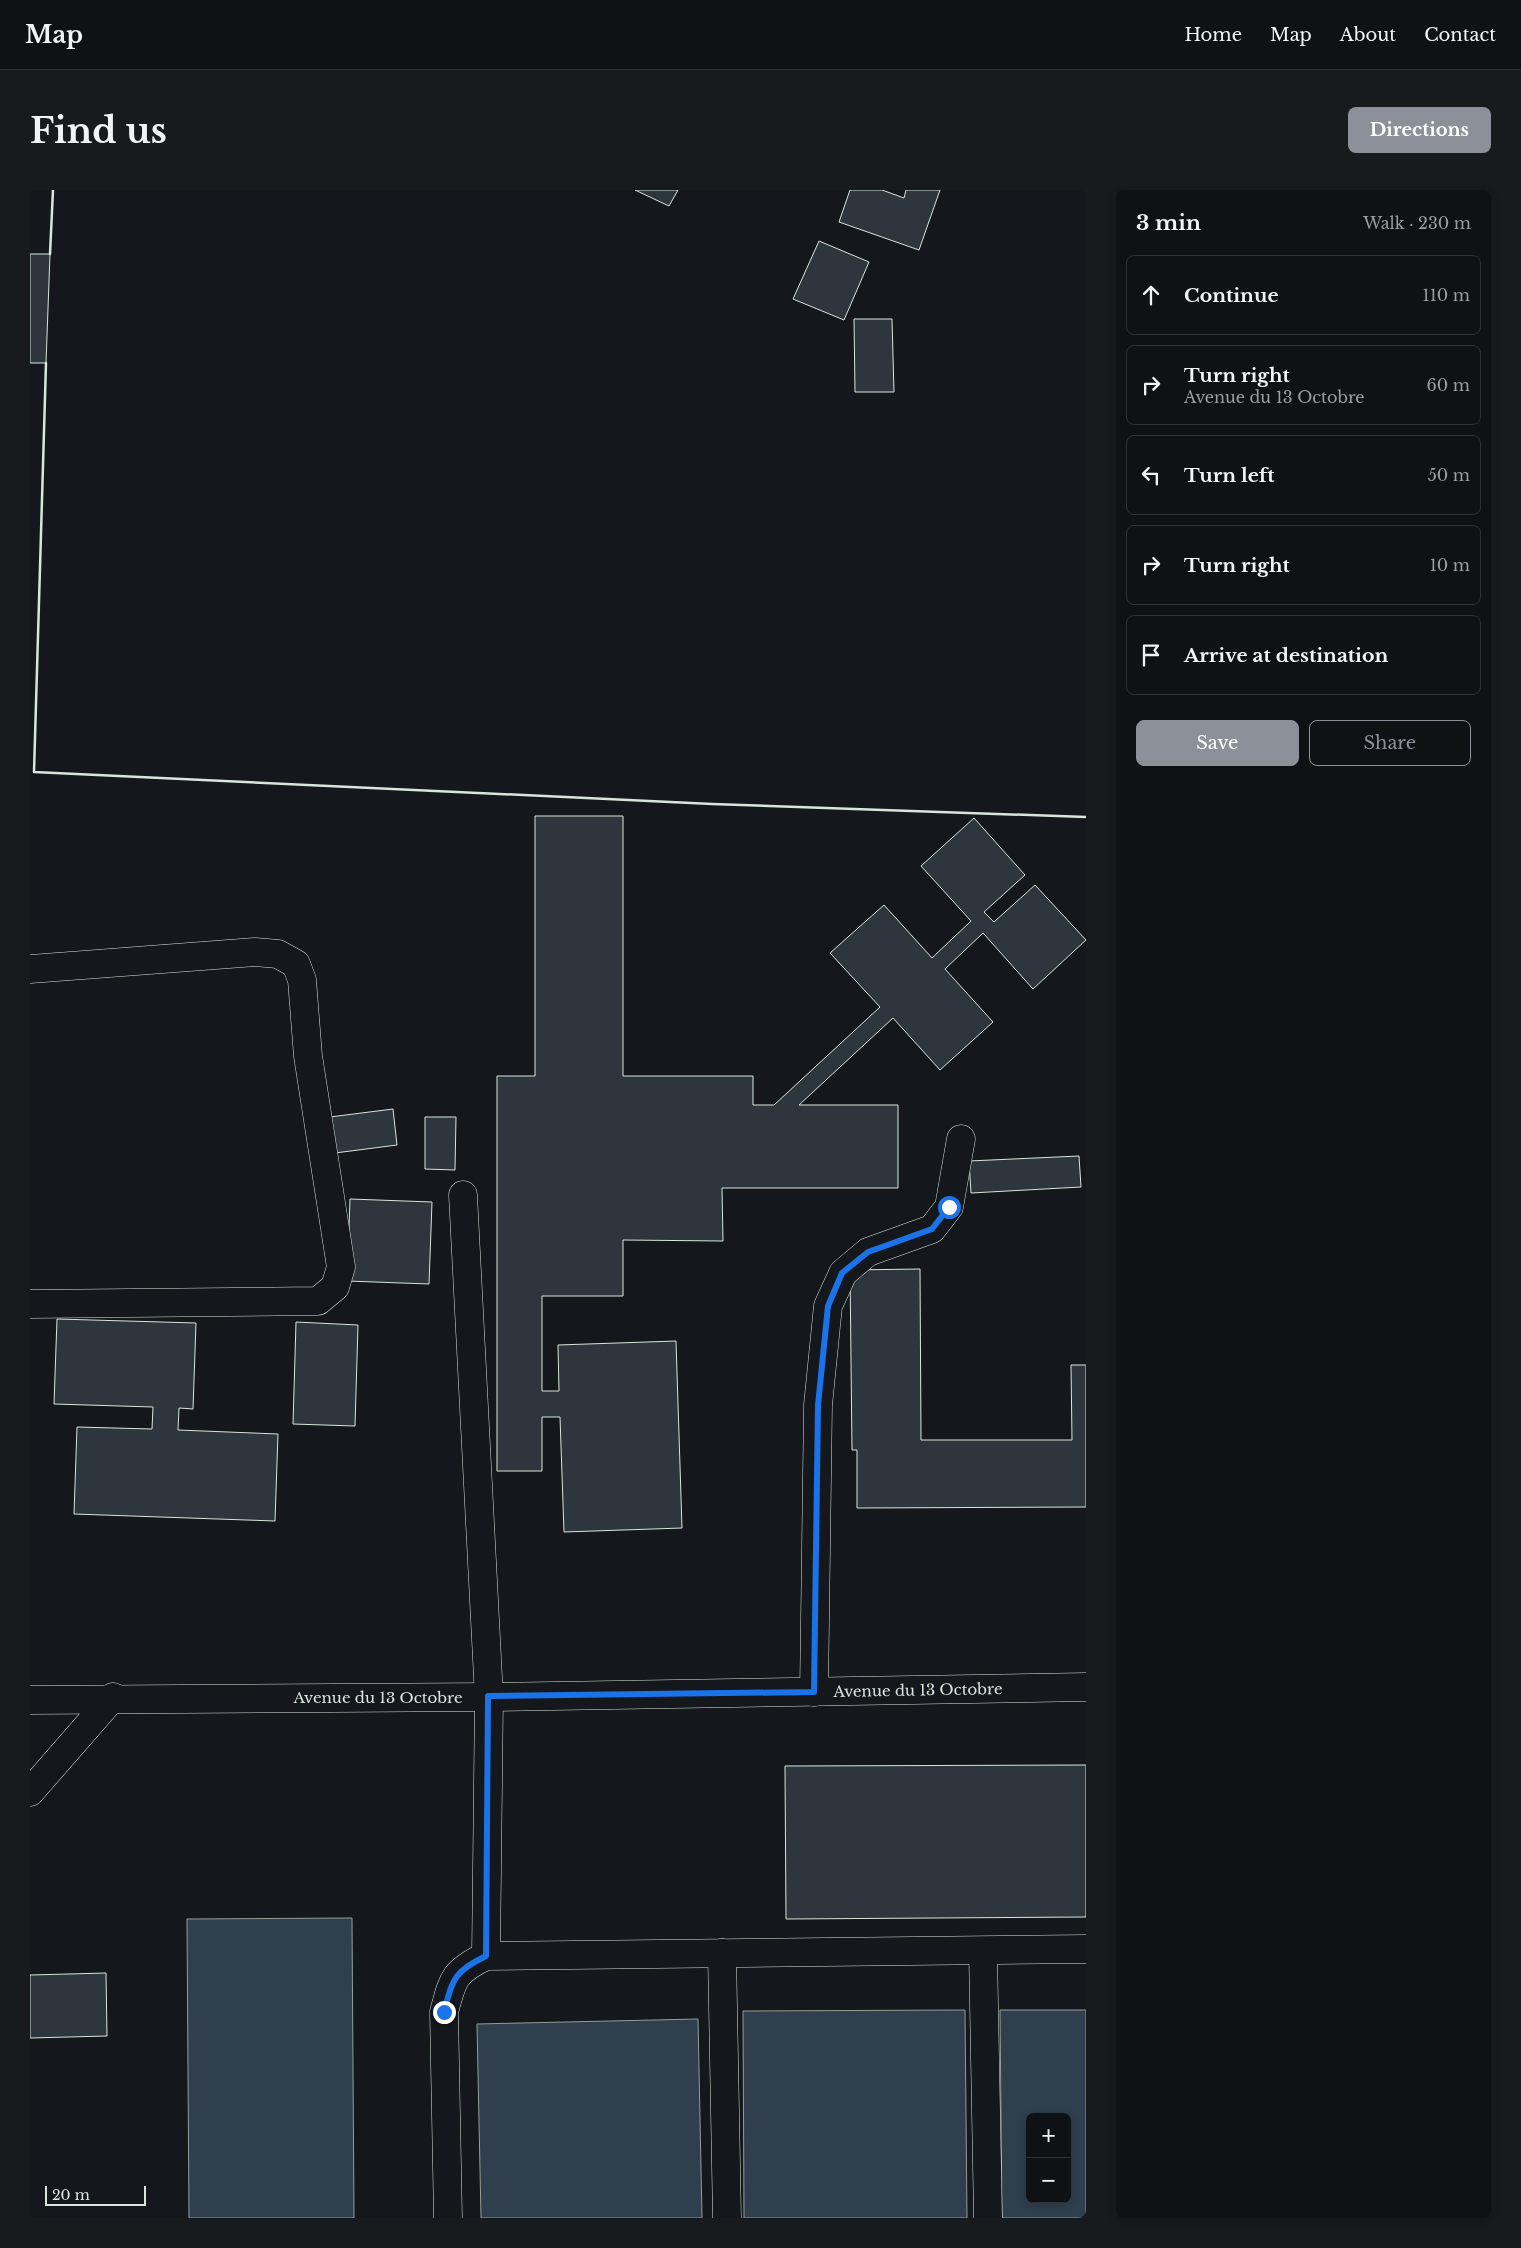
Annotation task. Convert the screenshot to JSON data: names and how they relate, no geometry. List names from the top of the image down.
{
  "streets": {
    "street": ["Avenue du 13 Octobre"]
  },
  "scale_bar": "20 m",
  "page": {
    "header": "Map",
    "nav": [
      "Home",
      "Map",
      "About",
      "Contact"
    ],
    "buttons": [
      "Directions",
      ["Save", "Share"]
    ],
    "title": "Find us",
    "heading": ["3 min", "Walk · 230 m"],
    "list": [
      ["Continue", "110 m"],
      ["Turn right", "Avenue du 13 Octobre", "60 m"],
      ["Turn left", "50 m"],
      ["Turn right", "10 m"],
      "Arrive at destination"
    ],
    "map_buttons": ["+", "−"],
    "scale": "20 m"
  }
}
